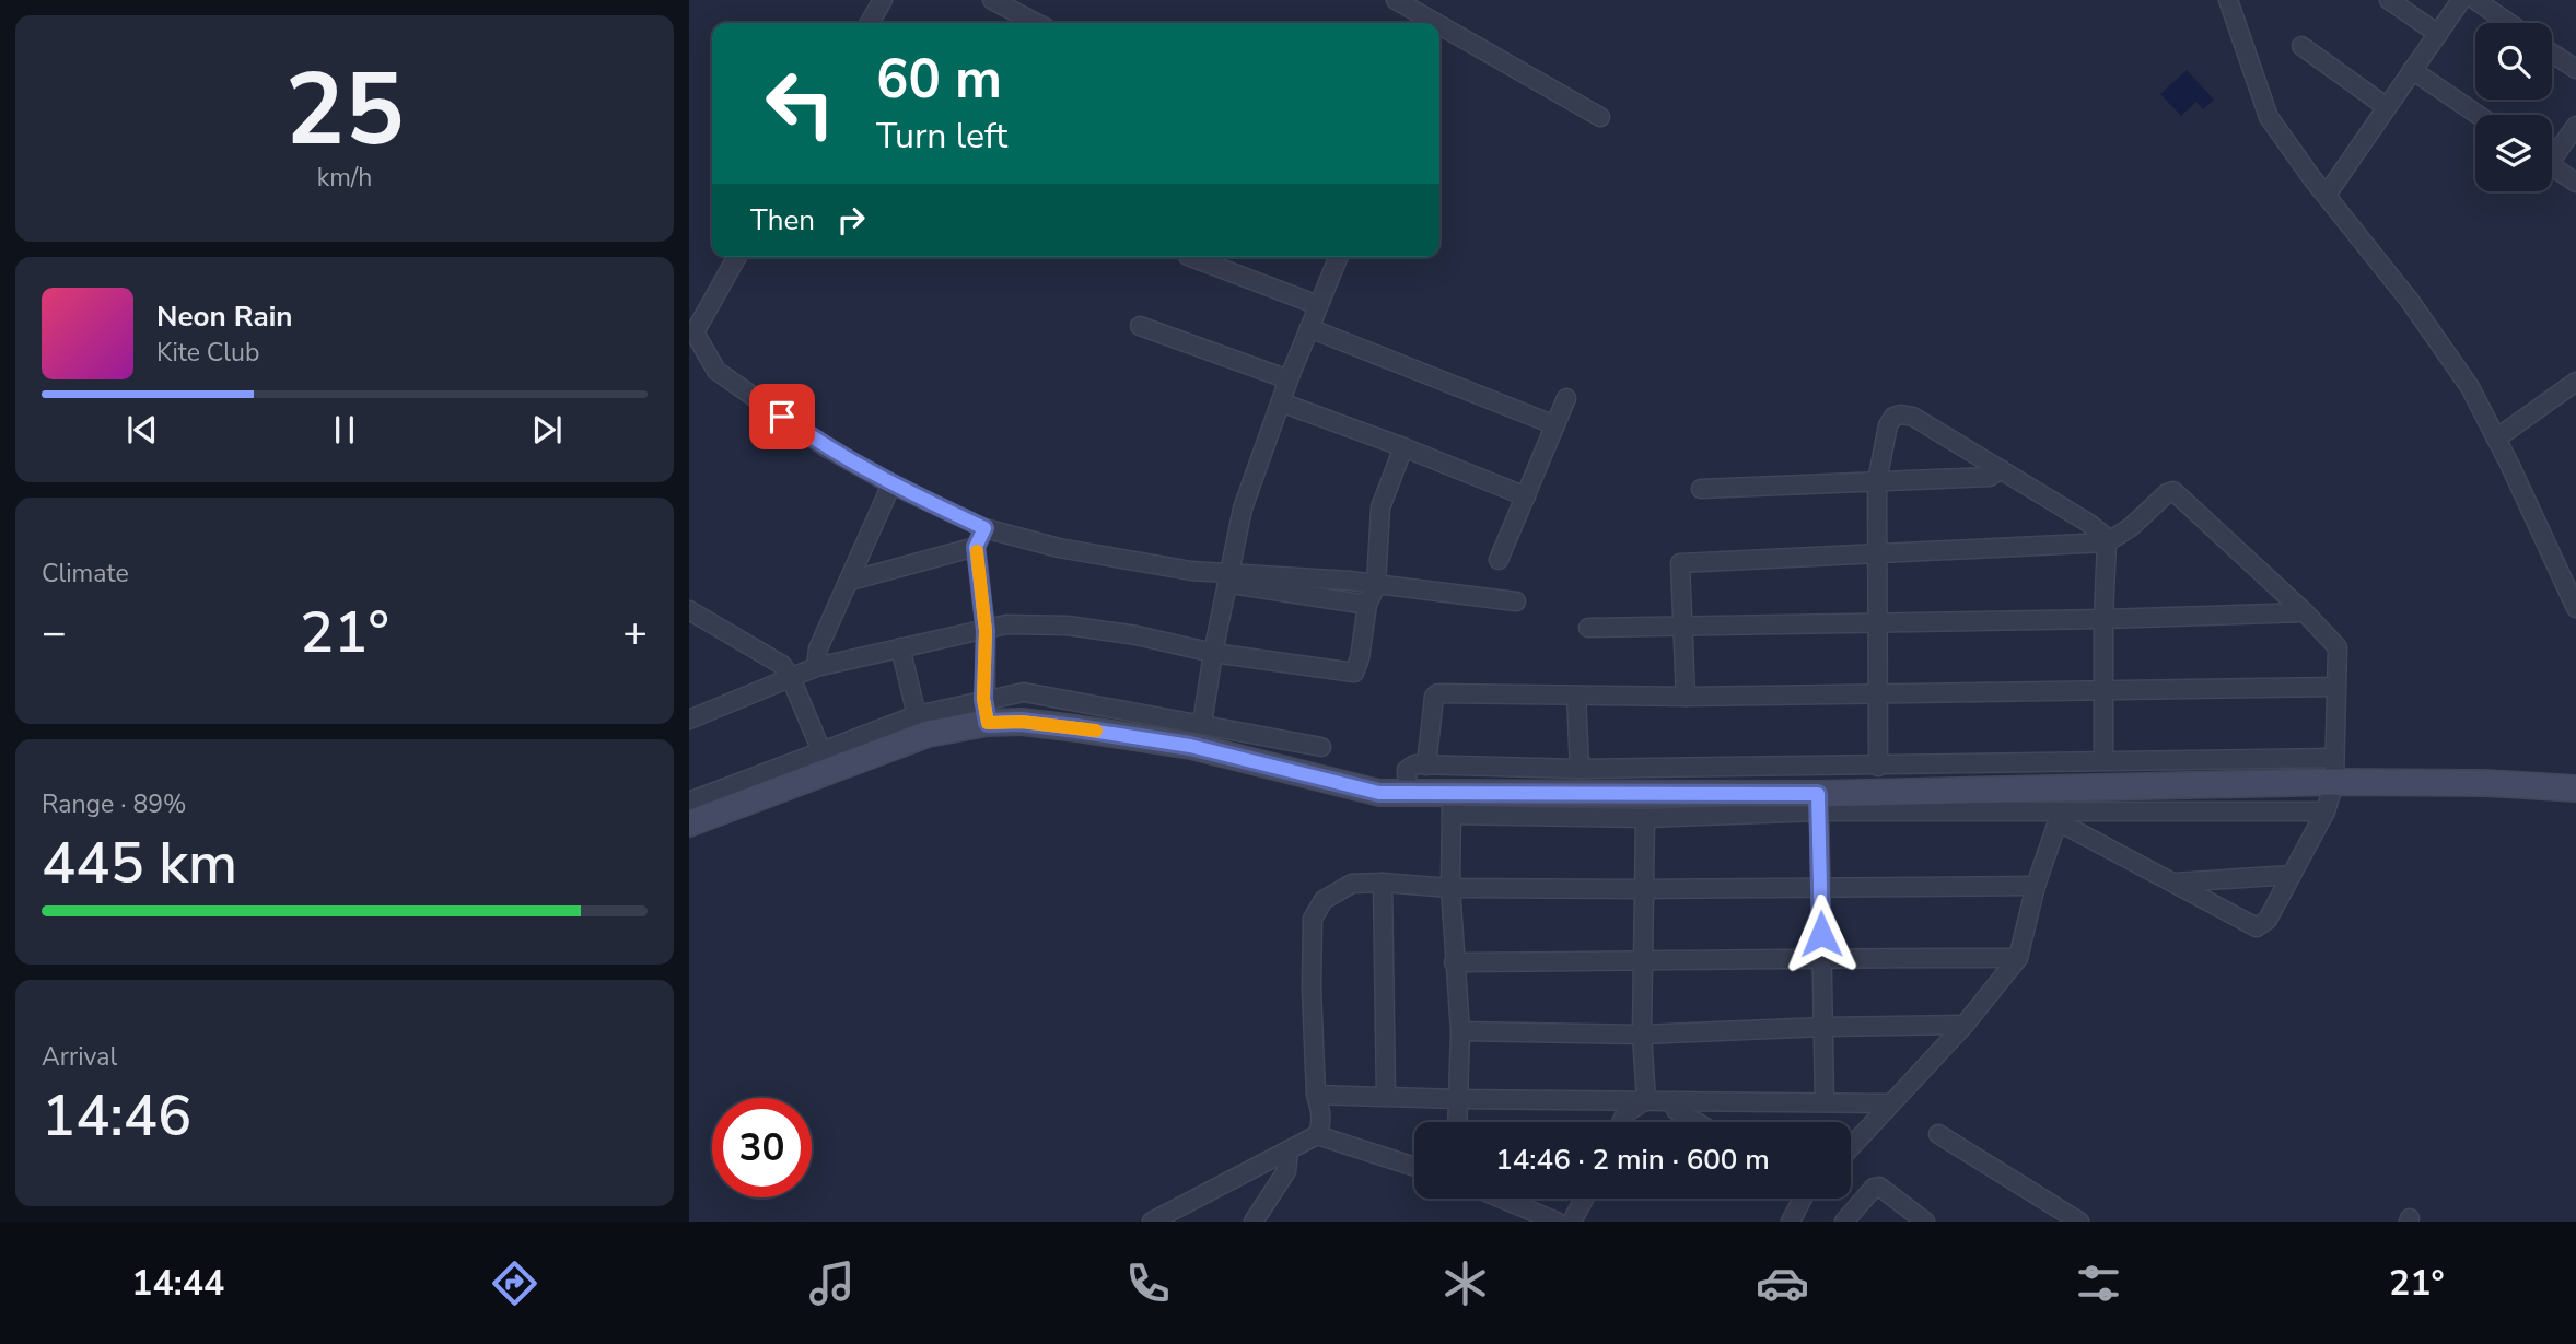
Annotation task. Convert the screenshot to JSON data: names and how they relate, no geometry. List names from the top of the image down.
{
  "page": {
    "tile": [
      ["25", "km/h"],
      "Climate",
      ["Range · 89%", "445 km"],
      ["Arrival", "14:46"]
    ],
    "turn": ["60 m", "Turn left"],
    "then": "Then",
    "song": ["Neon Rain", "Kite Club"],
    "heat": ["−", "21°", "+"],
    "limit": "30",
    "trip": "14:46 · 2 min · 600 m",
    "tabs": ["14:44", "21°"]
  }
}
